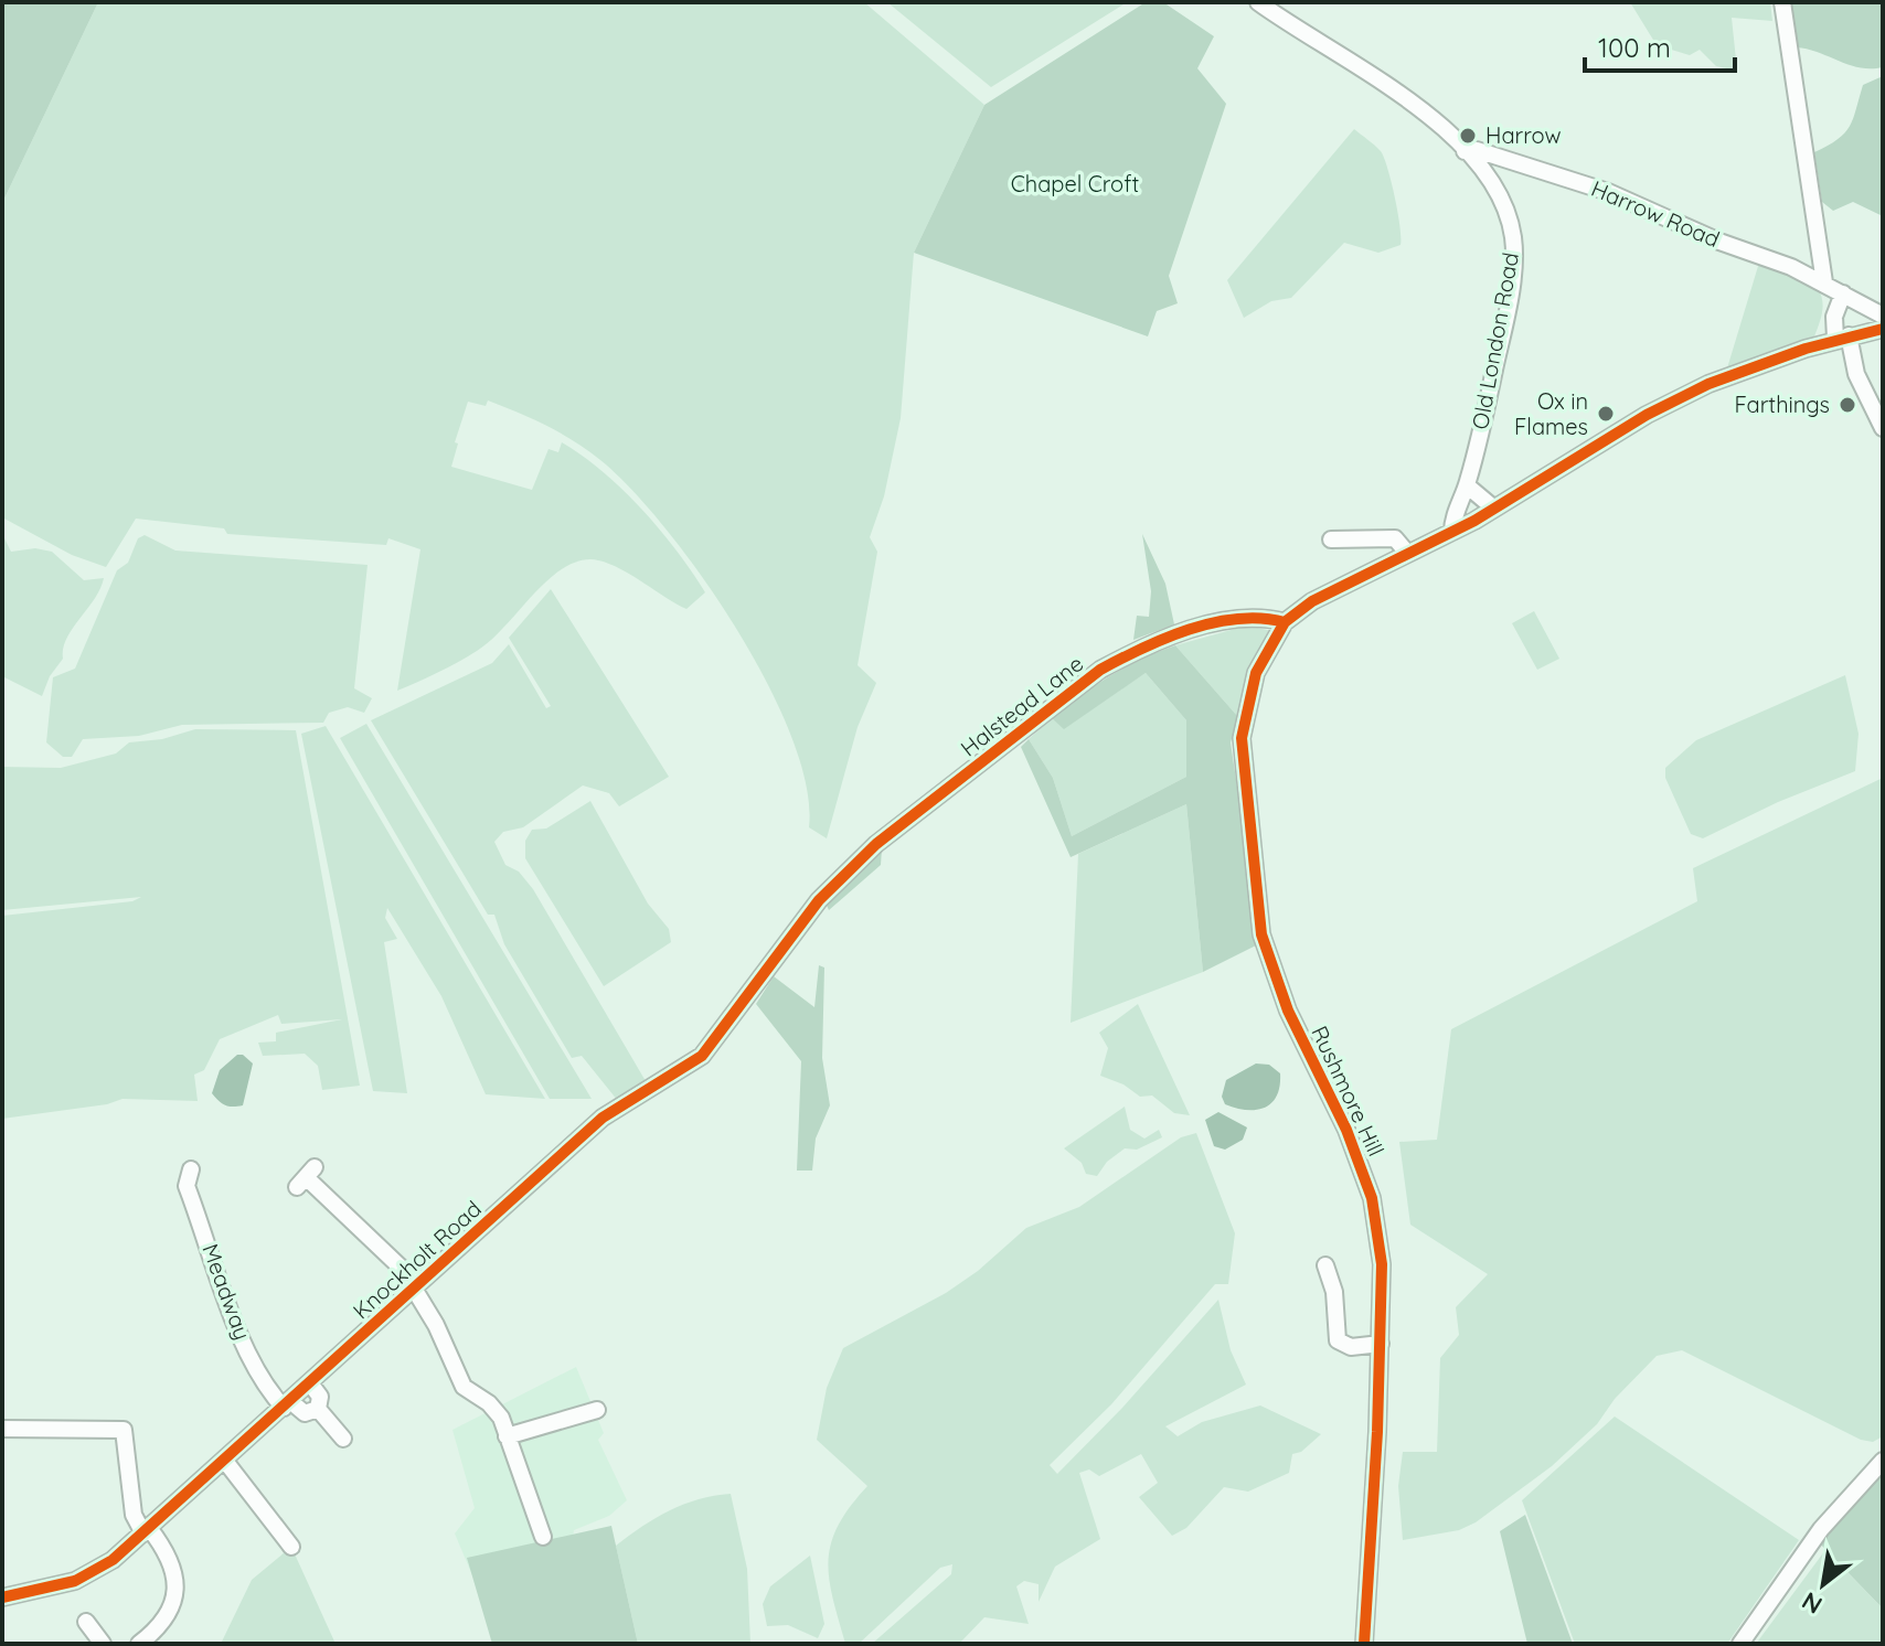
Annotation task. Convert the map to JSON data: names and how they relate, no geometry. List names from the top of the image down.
{
  "streets": {
    "street": [
      "Harrow Road",
      "Old London Road",
      "Halstead Lane",
      "Rushmore Hill",
      "Knockholt Road",
      "Meadway"
    ]
  },
  "crossings": [
    ["Harrow Road", "Old London Road"],
    ["Halstead Lane", "Rushmore Hill"],
    ["Halstead Lane", "Knockholt Road"],
    ["Knockholt Road", "Meadway"]
  ],
  "parks": ["Chapel Croft"],
  "places": ["Harrow", "Farthings", "Ox in Flames"],
  "scale_bar": "100 m",
  "north": "bottom left"
}
